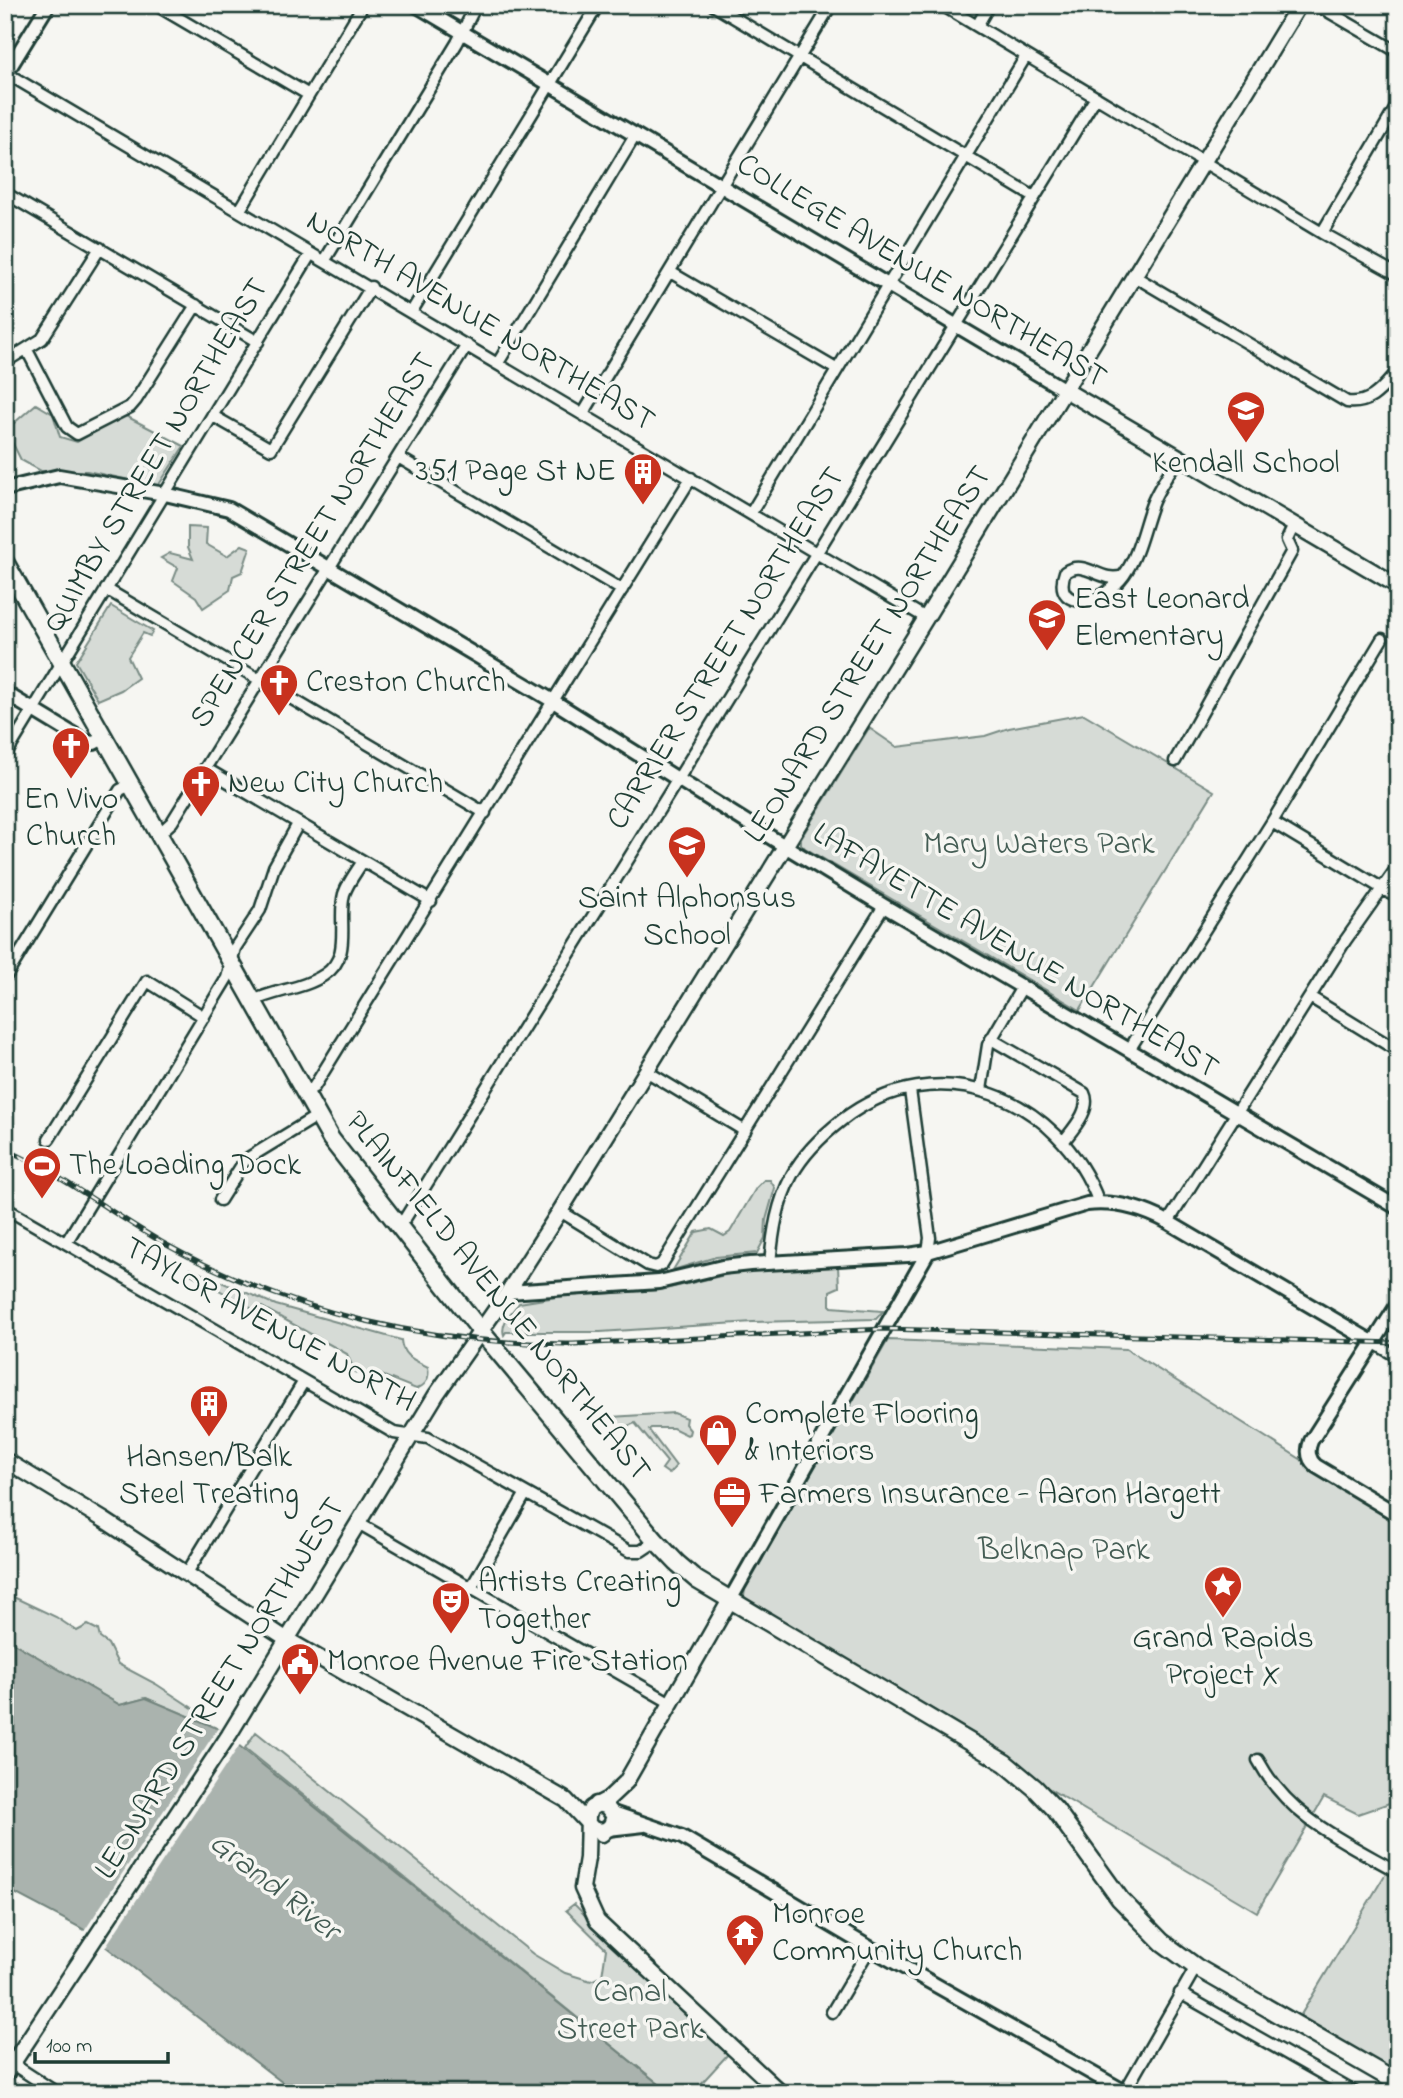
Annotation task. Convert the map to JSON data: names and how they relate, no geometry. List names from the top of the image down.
{
  "streets": {
    "main road": [
      "COLLEGE AVENUE NORTHEAST",
      "LEONARD STREET NORTHEAST",
      "PLAINFIELD AVENUE NORTHEAST",
      "LEONARD STREET NORTHWEST"
    ],
    "street": [
      "NORTH AVENUE NORTHEAST",
      "QUIMBY STREET NORTHEAST",
      "SPENCER STREET NORTHEAST",
      "CARRIER STREET NORTHEAST",
      "LAFAYETTE AVENUE NORTHEAST",
      "TAYLOR AVENUE NORTH"
    ]
  },
  "crossings": [
    ["COLLEGE AVENUE NORTHEAST", "SPENCER STREET NORTHEAST"],
    ["COLLEGE AVENUE NORTHEAST", "CARRIER STREET NORTHEAST"],
    ["COLLEGE AVENUE NORTHEAST", "LEONARD STREET NORTHEAST"],
    ["NORTH AVENUE NORTHEAST", "QUIMBY STREET NORTHEAST"],
    ["NORTH AVENUE NORTHEAST", "SPENCER STREET NORTHEAST"],
    ["NORTH AVENUE NORTHEAST", "CARRIER STREET NORTHEAST"],
    ["NORTH AVENUE NORTHEAST", "LEONARD STREET NORTHEAST"],
    ["QUIMBY STREET NORTHEAST", "LAFAYETTE AVENUE NORTHEAST"],
    ["QUIMBY STREET NORTHEAST", "PLAINFIELD AVENUE NORTHEAST"],
    ["SPENCER STREET NORTHEAST", "LAFAYETTE AVENUE NORTHEAST"],
    ["SPENCER STREET NORTHEAST", "PLAINFIELD AVENUE NORTHEAST"],
    ["CARRIER STREET NORTHEAST", "LAFAYETTE AVENUE NORTHEAST"],
    ["CARRIER STREET NORTHEAST", "PLAINFIELD AVENUE NORTHEAST"],
    ["LEONARD STREET NORTHEAST", "LAFAYETTE AVENUE NORTHEAST"],
    ["LEONARD STREET NORTHEAST", "PLAINFIELD AVENUE NORTHEAST"],
    ["LEONARD STREET NORTHEAST", "LEONARD STREET NORTHWEST"],
    ["PLAINFIELD AVENUE NORTHEAST", "TAYLOR AVENUE NORTH"],
    ["PLAINFIELD AVENUE NORTHEAST", "LEONARD STREET NORTHWEST"],
    ["TAYLOR AVENUE NORTH", "LEONARD STREET NORTHWEST"]
  ],
  "water": ["Grand River"],
  "parks": ["Mary Waters Park", "Belknap Park", "Canal Street Park"],
  "places": {
    "school or university": ["Kendall School", "East Leonard Elementary", "Saint Alphonsus School"],
    "building": ["351 Page St NE", "Hansen/Balk Steel Treating"],
    "church": ["Creston Church", "En Vivo Church", "New City Church"],
    "sports": ["The Loading Dock"],
    "shop": ["Complete Flooring & Interiors"],
    "office": ["Farmers Insurance - Aaron Hargett"],
    "place": ["Grand Rapids Project X"],
    "theatre": ["Artists Creating Together"],
    "public building": ["Monroe Avenue Fire Station"],
    "temple": ["Monroe Community Church"]
  },
  "scale_bar": "100 m"
}
